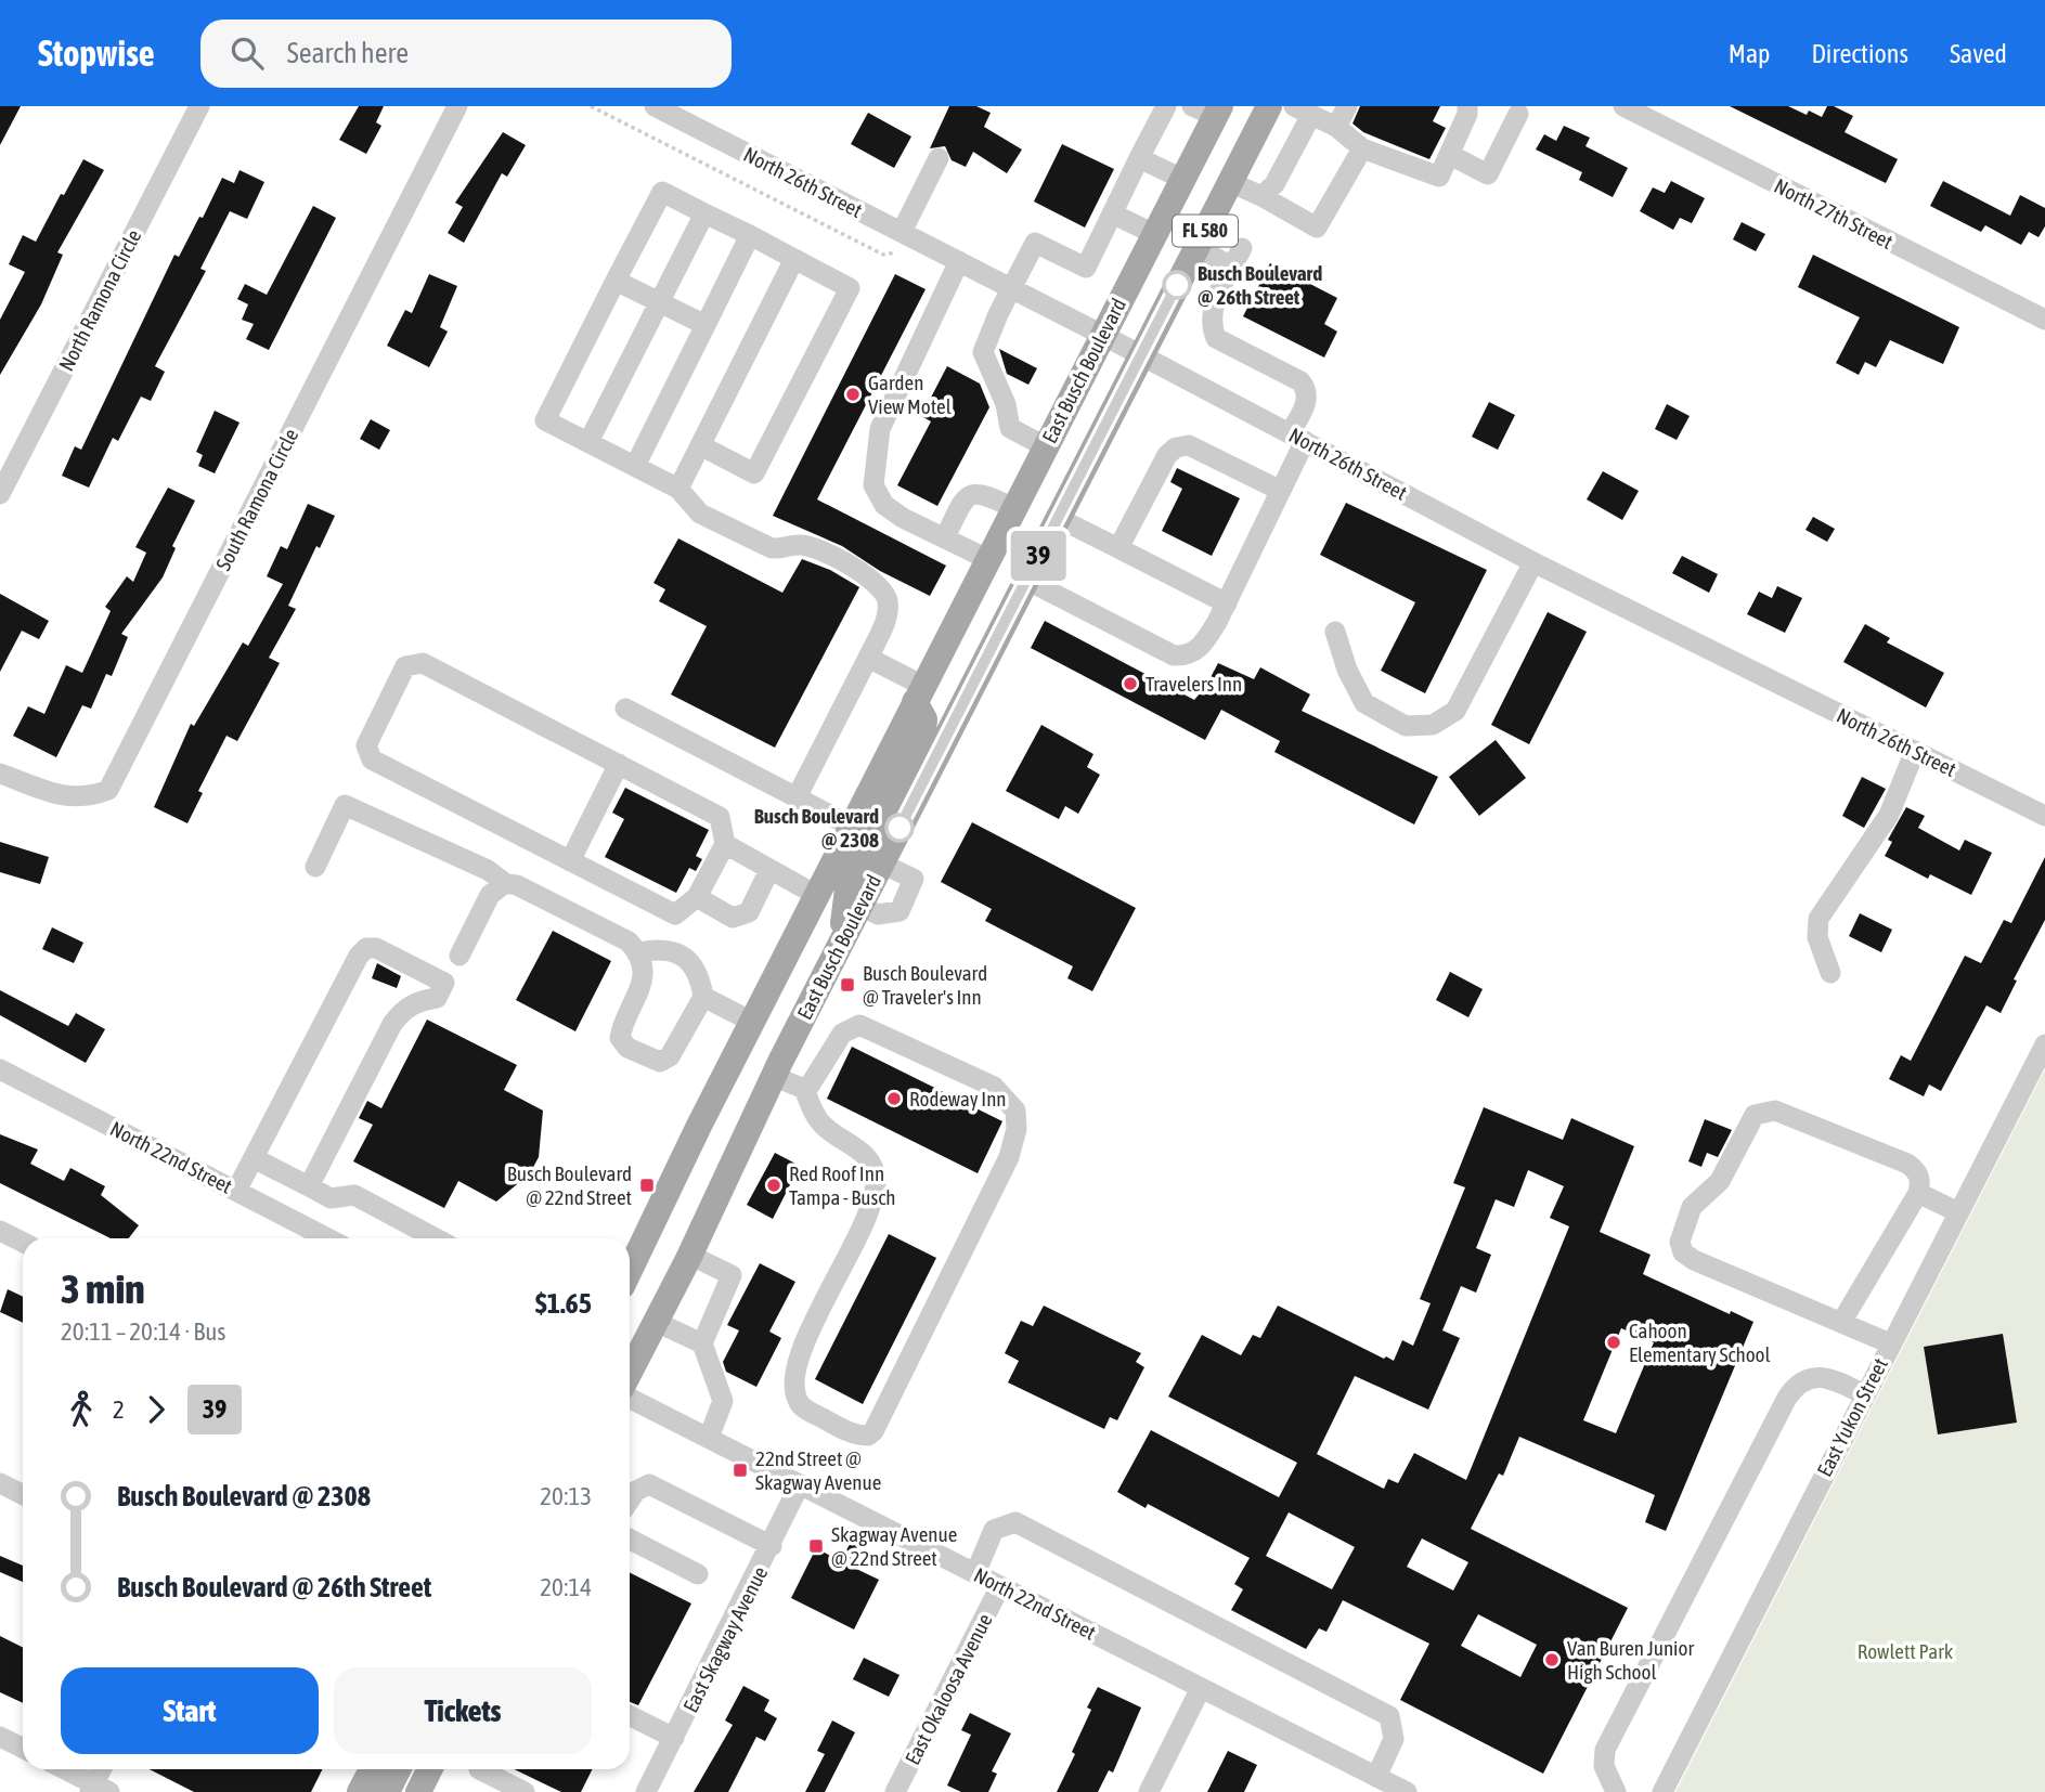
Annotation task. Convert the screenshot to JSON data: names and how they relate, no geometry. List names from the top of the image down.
{
  "streets": {
    "main road": ["FL 580", "East Busch Boulevard"],
    "street": [
      "North 26th Street",
      "North 27th Street",
      "North Ramona Circle",
      "South Ramona Circle",
      "North 22nd Street",
      "East Yukon Street",
      "East Skagway Avenue",
      "East Okaloosa Avenue"
    ]
  },
  "crossings": [
    ["North 26th Street", "East Busch Boulevard"],
    ["North 22nd Street", "East Skagway Avenue"],
    ["North 22nd Street", "East Okaloosa Avenue"]
  ],
  "parks": ["Rowlett Park"],
  "places": {
    "other": [
      "Busch Boulevard @ 26th Street",
      "Garden View Motel",
      "Travelers Inn",
      "Busch Boulevard @ 2308",
      "Rodeway Inn",
      "Red Roof Inn Tampa - Busch",
      "Cahoon Elementary School",
      "Van Buren Junior High School"
    ],
    "transit": [
      "Busch Boulevard @ Traveler's Inn",
      "Busch Boulevard @ 22nd Street",
      "22nd Street @ Skagway Avenue",
      "Skagway Avenue @ 22nd Street"
    ]
  },
  "lines": ["bus line 39"],
  "page": {
    "header": "Stopwise",
    "search": "Search here",
    "nav": ["Map", "Directions", "Saved"],
    "on_map": "39",
    "heading": ["3 min", "20:11 – 20:14 · Bus", "$1.65"],
    "legs": ["2", "39"],
    "list": [
      {
        "name": "Busch Boulevard @ 2308",
        "value": "20:13"
      },
      {
        "name": "Busch Boulevard @ 26th Street",
        "value": "20:14"
      }
    ],
    "buttons": ["Start", "Tickets"]
  }
}
